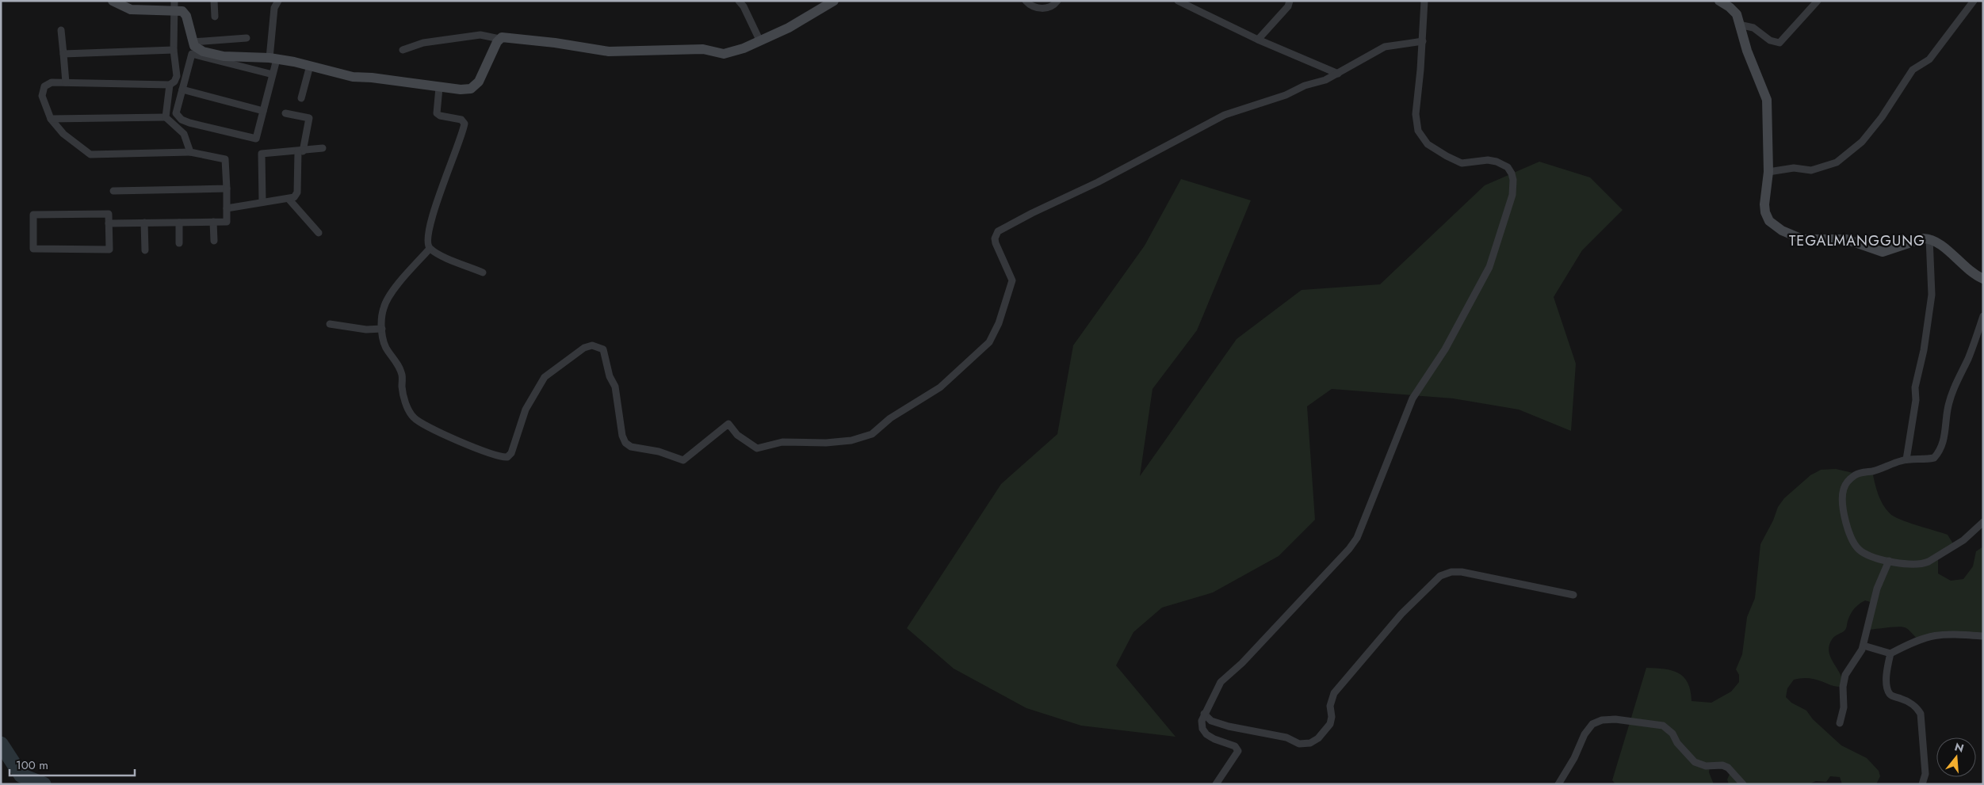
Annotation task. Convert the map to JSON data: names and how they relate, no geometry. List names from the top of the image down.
{
  "districts": ["TEGALMANGGUNG"],
  "scale_bar": "100 m",
  "north": "top"
}
